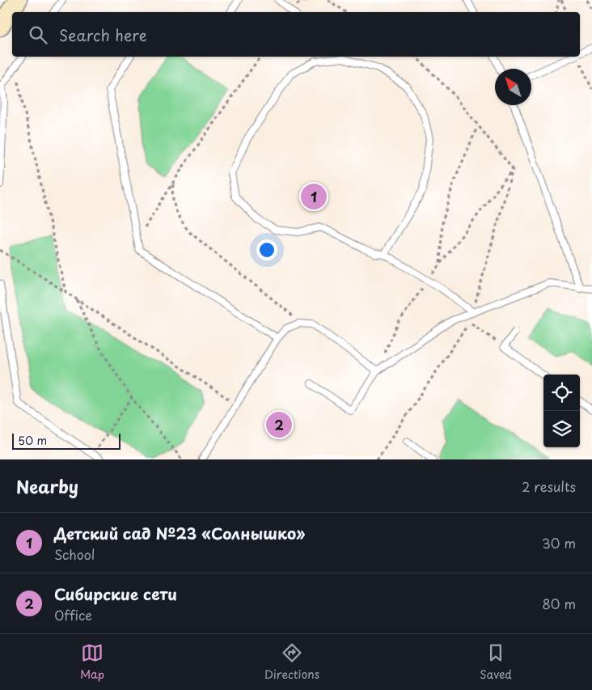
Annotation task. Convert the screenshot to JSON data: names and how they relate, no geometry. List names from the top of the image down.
{
  "scale_bar": "50 m",
  "north": "top left",
  "page": {
    "search": "Search here",
    "pins": ["1", "2"],
    "scale": "50 m",
    "heading": ["Nearby", "2 results"],
    "list": [
      {
        "mark": "1",
        "name": "Детский сад №23 «Солнышко»",
        "note": "School",
        "value": "30 m"
      },
      {
        "mark": "2",
        "name": "Сибирские сети",
        "note": "Office",
        "value": "80 m"
      }
    ],
    "nav": ["Map", "Directions", "Saved"]
  }
}
